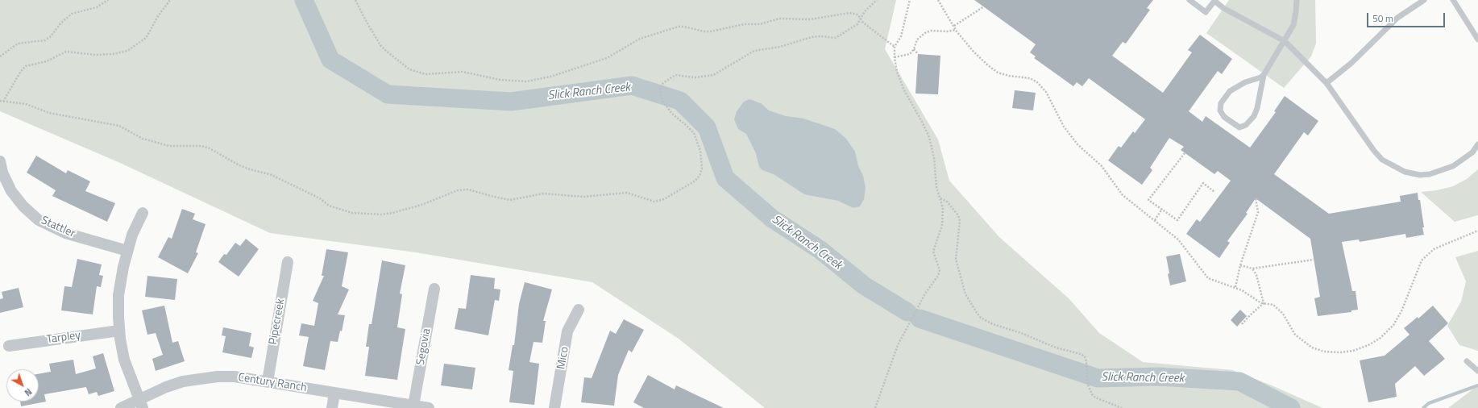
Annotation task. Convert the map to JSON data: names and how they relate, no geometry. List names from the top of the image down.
{
  "streets": {
    "street": [
      "Stattler",
      "Pipecreek",
      "Tarpley",
      "Segovia",
      "Mico",
      "Century Ranch"
    ]
  },
  "crossings": [
    ["Pipecreek", "Century Ranch"],
    ["Segovia", "Century Ranch"]
  ],
  "water": ["Slick Ranch Creek"],
  "scale_bar": "50 m",
  "north": "bottom right"
}
